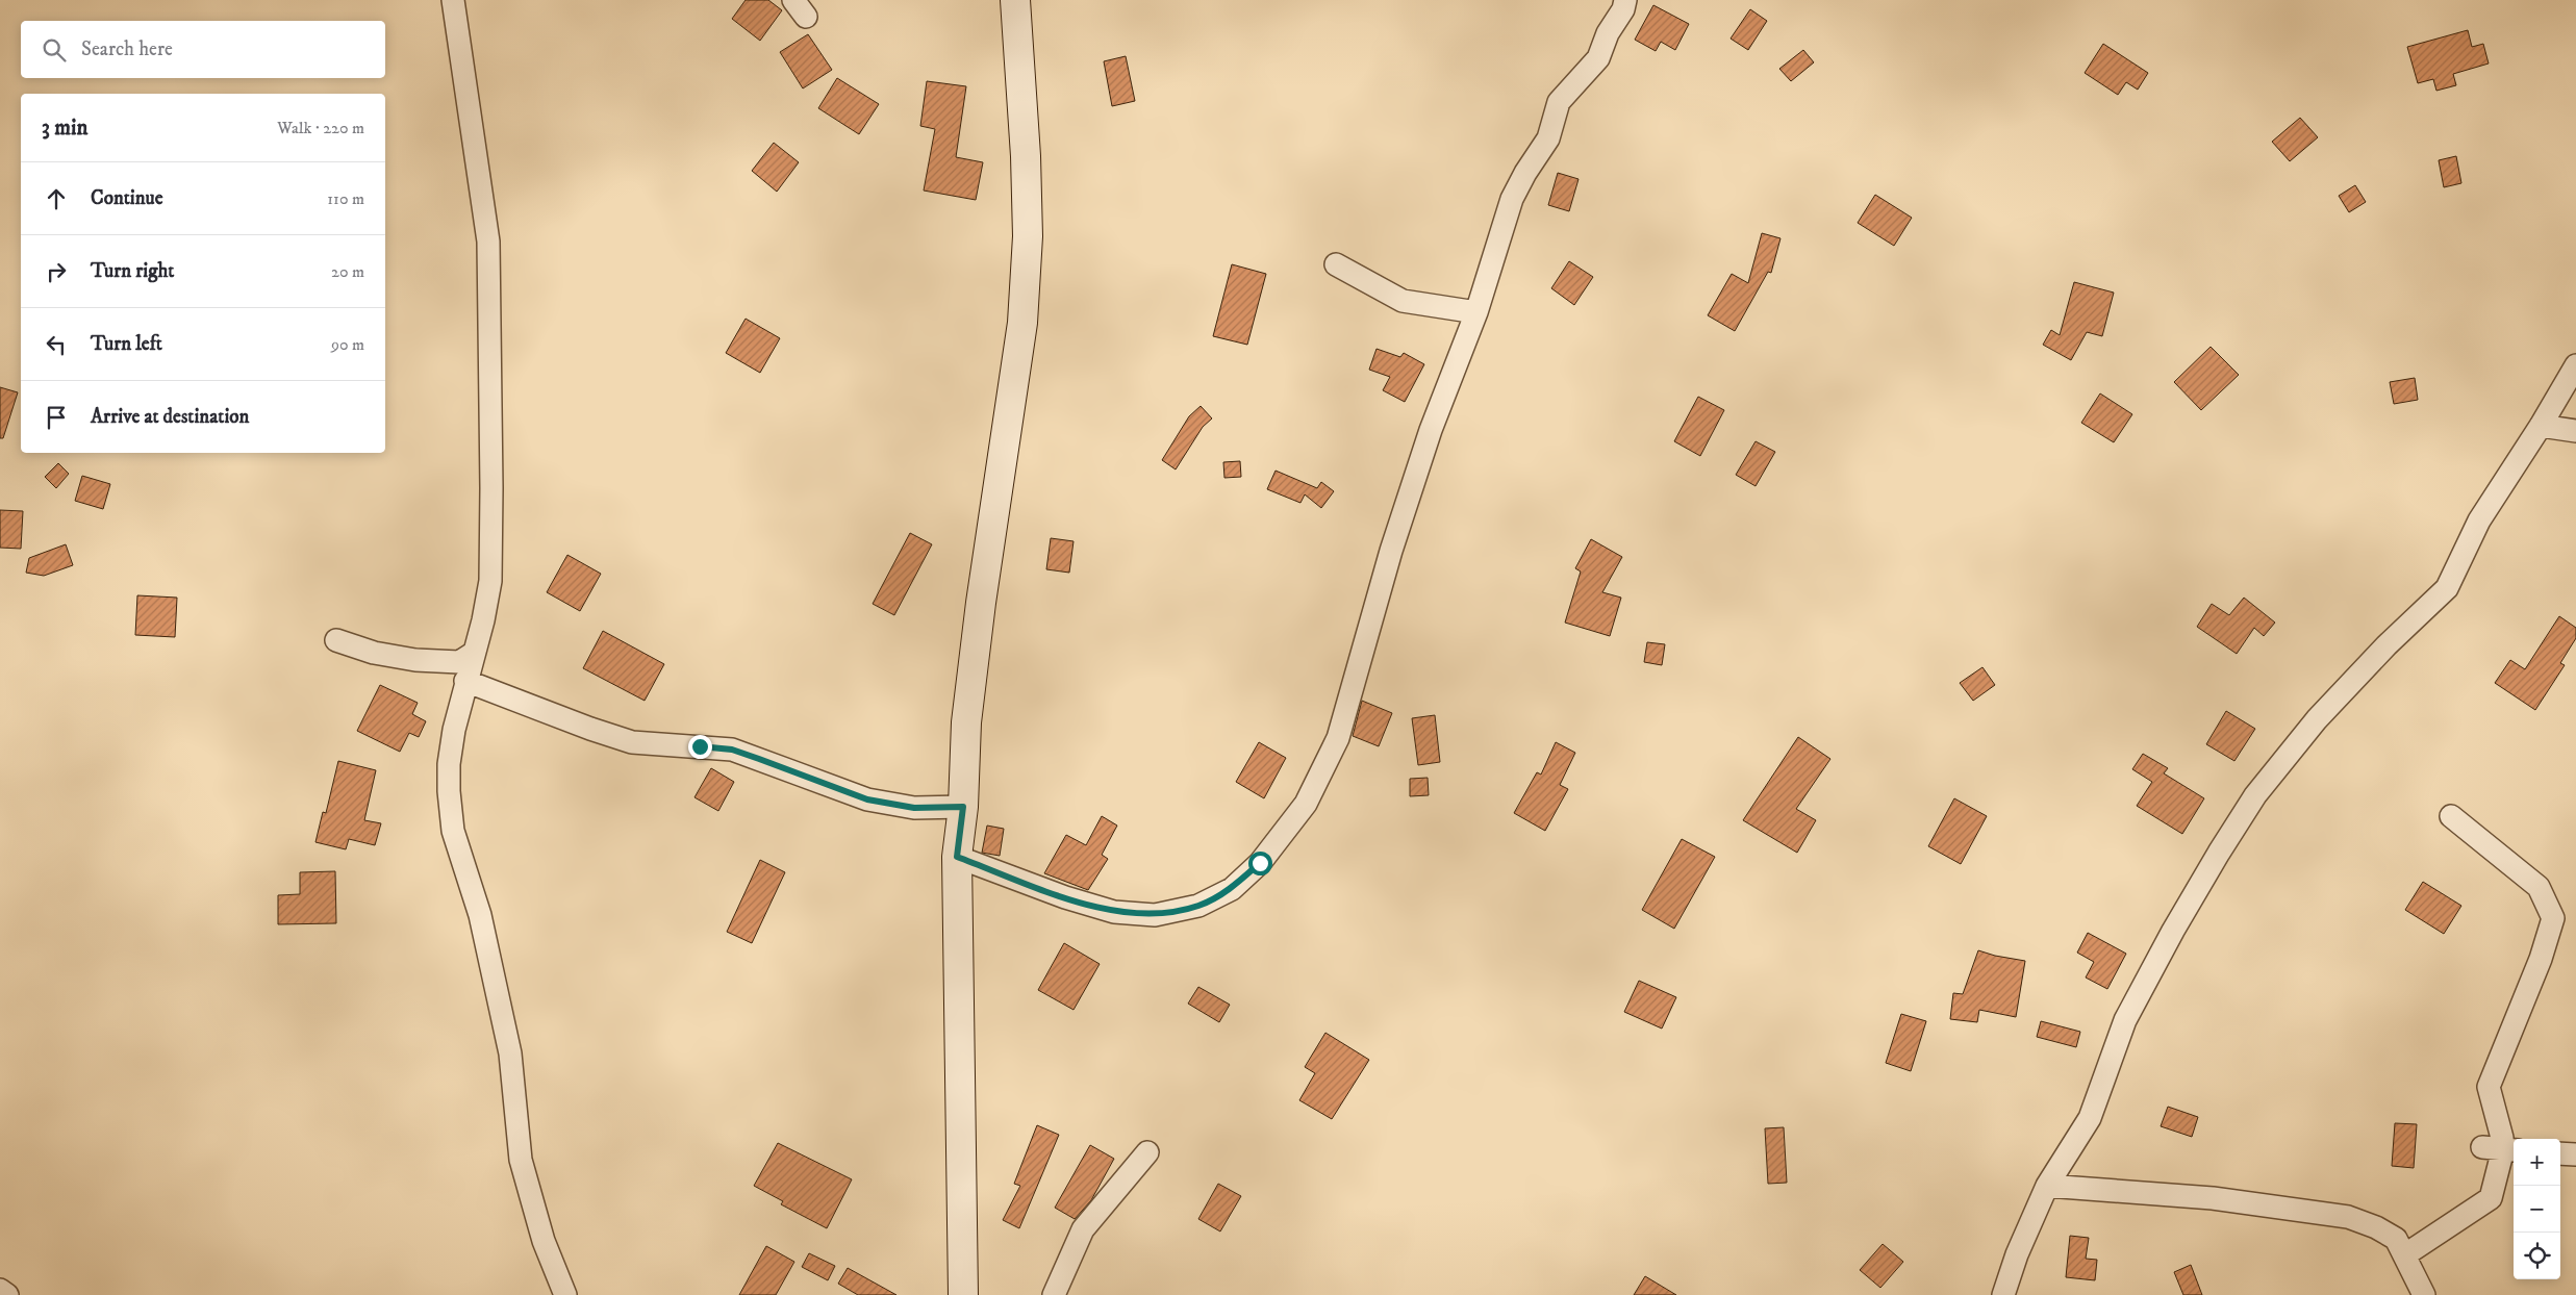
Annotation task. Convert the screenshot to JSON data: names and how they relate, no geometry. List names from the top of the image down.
{
  "page": {
    "search": "Search here",
    "heading": ["3 min", "Walk · 220 m"],
    "list": [
      ["Continue", "110 m"],
      ["Turn right", "20 m"],
      ["Turn left", "90 m"],
      "Arrive at destination"
    ],
    "map_buttons": ["+", "−"]
  }
}
